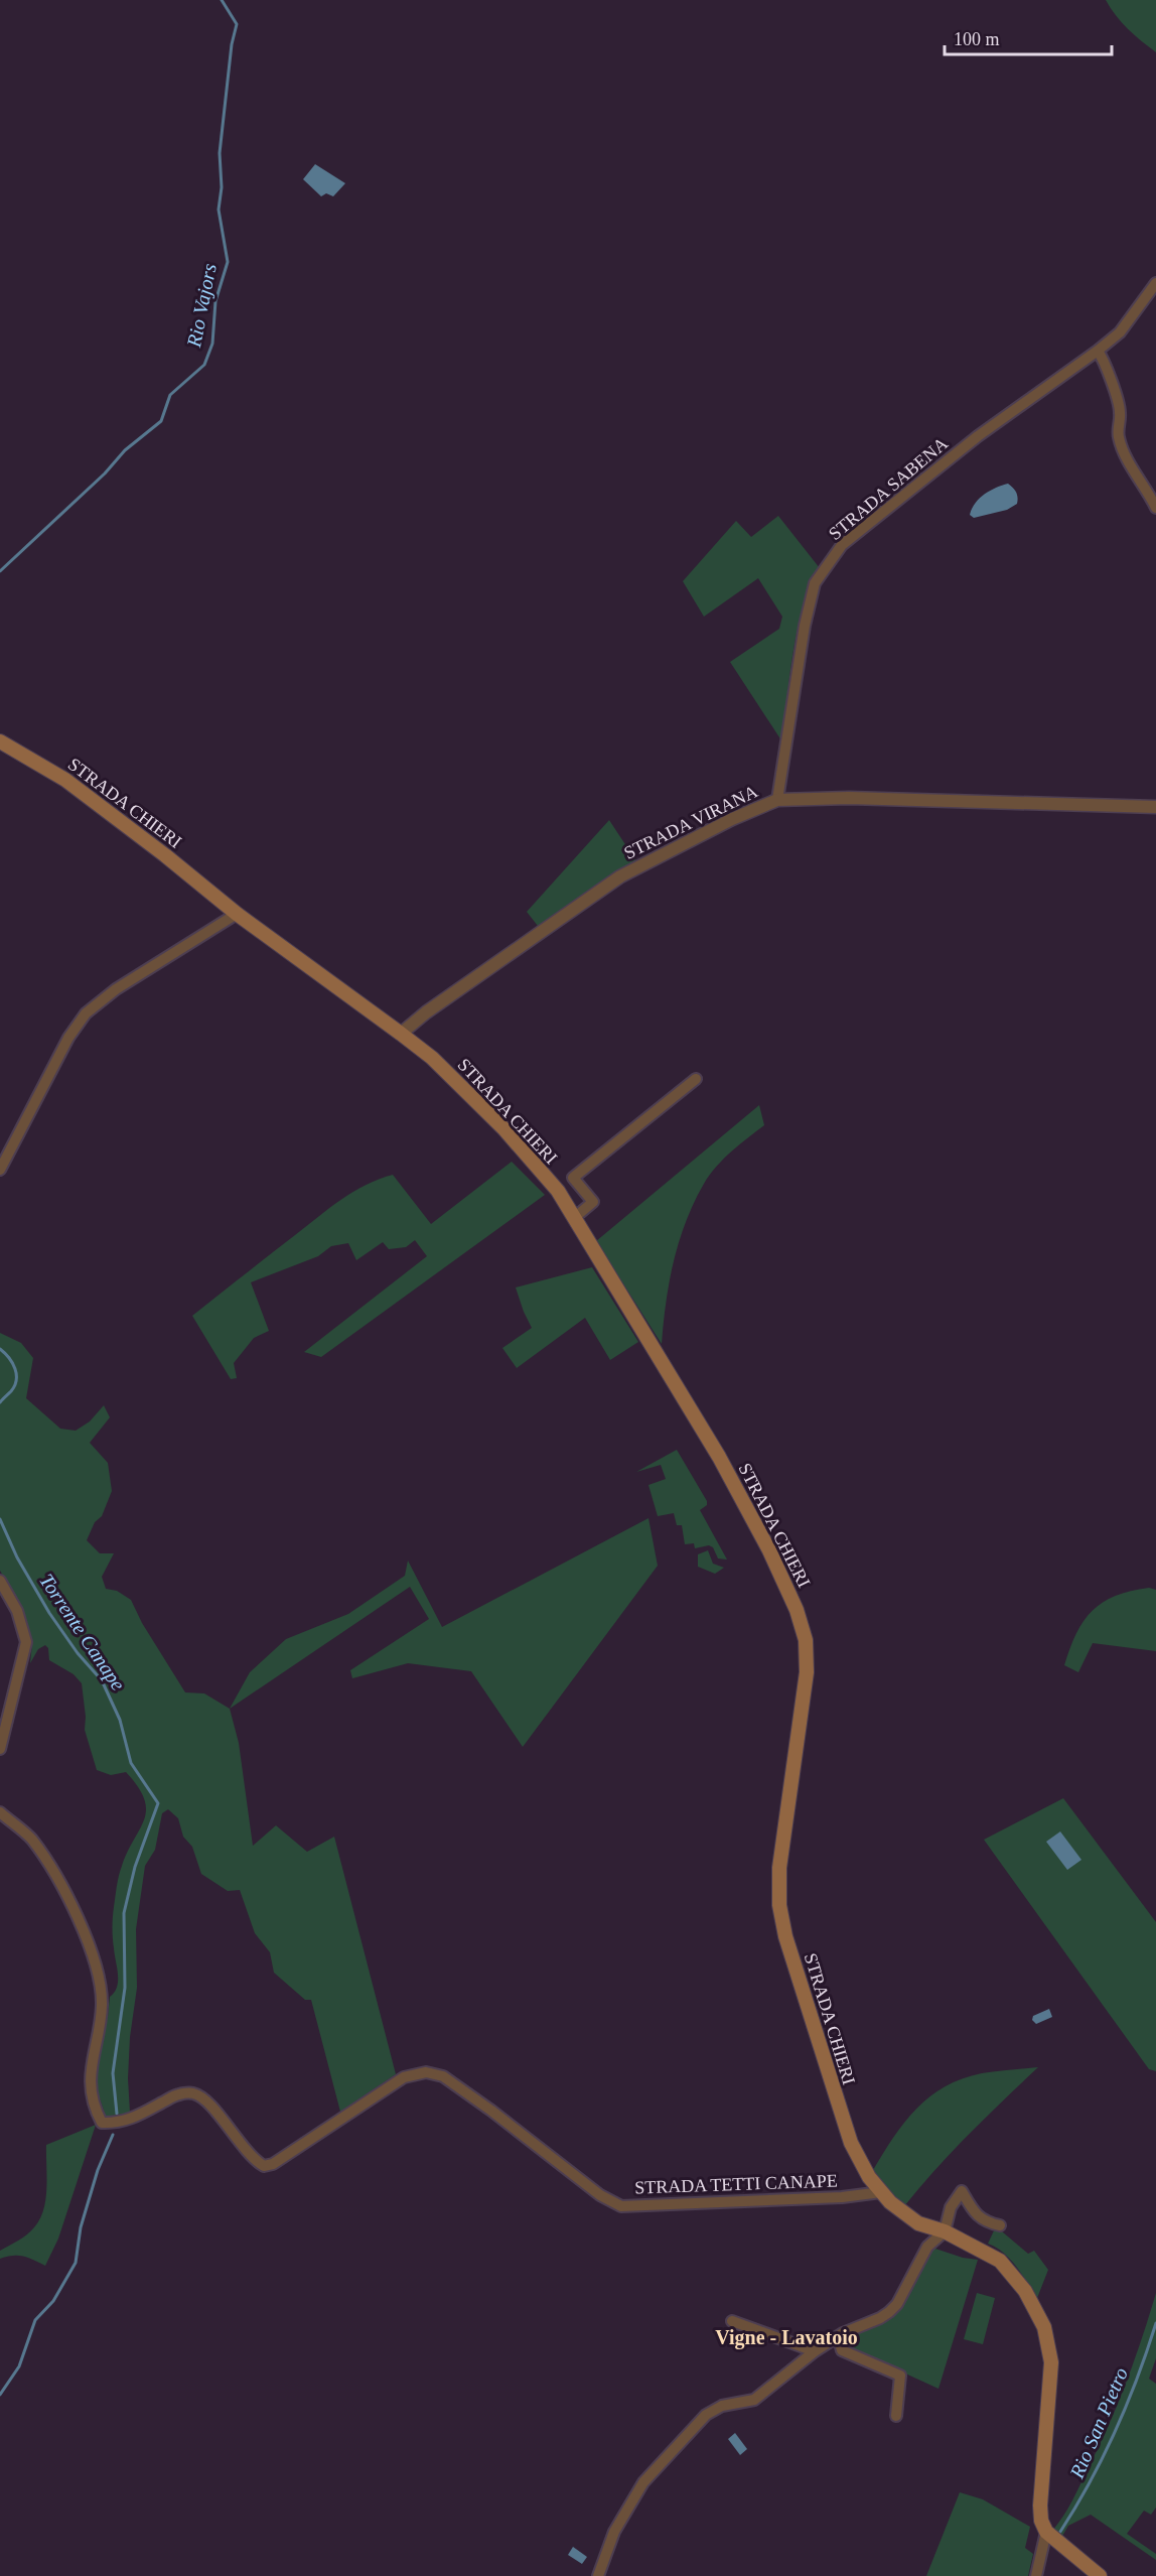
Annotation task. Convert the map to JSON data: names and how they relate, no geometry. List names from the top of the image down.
{
  "streets": {
    "main road": ["STRADA CHIERI"],
    "street": ["STRADA SABENA", "STRADA VIRANA", "STRADA TETTI CANAPE"]
  },
  "crossings": [
    ["STRADA SABENA", "STRADA VIRANA"],
    ["STRADA CHIERI", "STRADA VIRANA"],
    ["STRADA CHIERI", "STRADA TETTI CANAPE"]
  ],
  "districts": ["Vigne - Lavatoio"],
  "water": ["Rio Vajors", "Torrente Canape", "Rio San Pietro"],
  "scale_bar": "100 m"
}
